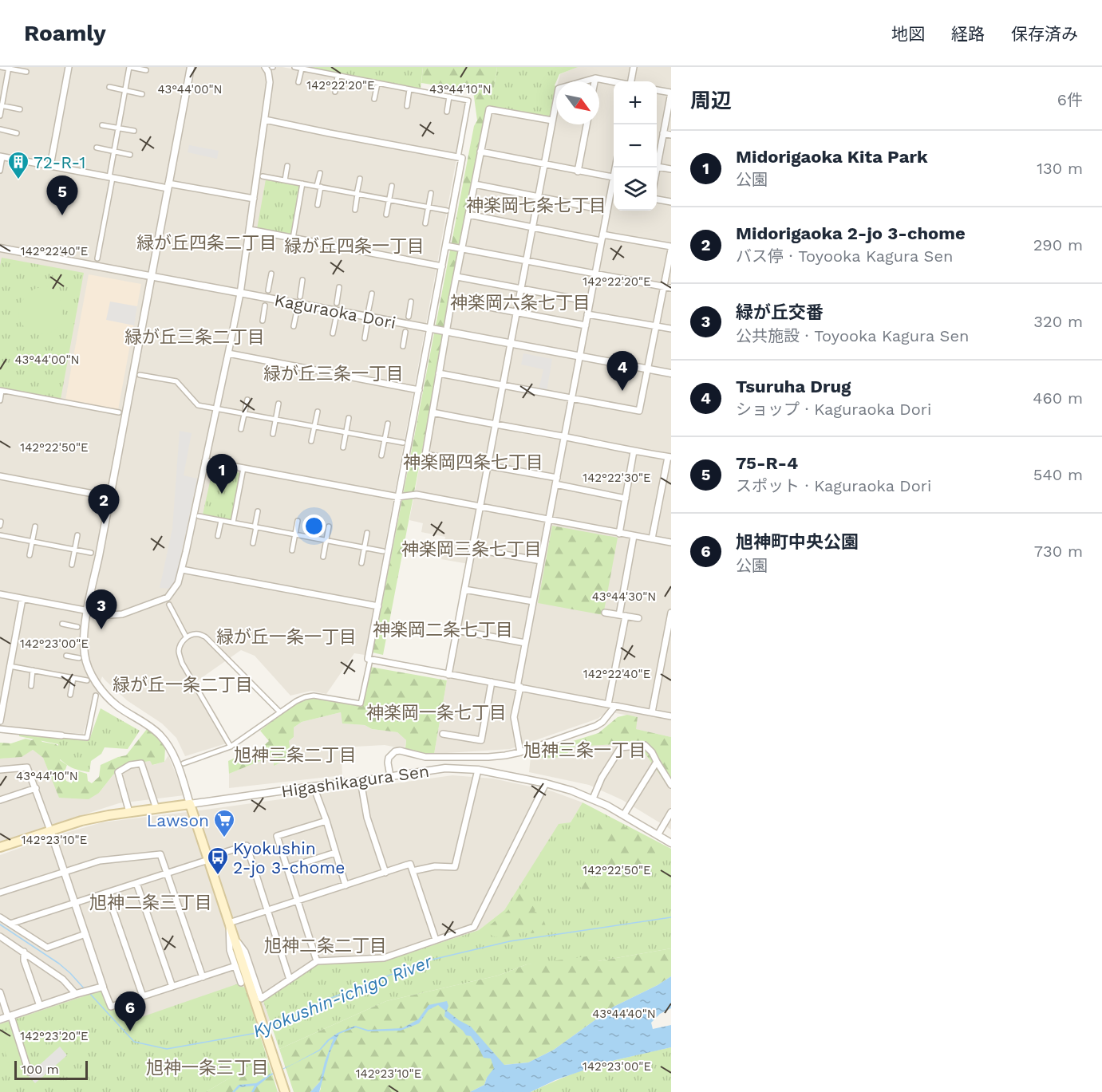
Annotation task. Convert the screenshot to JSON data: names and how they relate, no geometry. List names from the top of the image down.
{
  "streets": {
    "main road": ["Higashikagura Sen"],
    "street": ["Kaguraoka Dori"]
  },
  "districts": [
    "神楽岡七条七丁目",
    "緑が丘四条二丁目",
    "緑が丘四条一丁目",
    "神楽岡六条七丁目",
    "緑が丘三条二丁目",
    "緑が丘三条一丁目",
    "神楽岡四条七丁目",
    "神楽岡三条七丁目",
    "神楽岡二条七丁目",
    "緑が丘一条一丁目",
    "緑が丘一条二丁目",
    "神楽岡一条七丁目",
    "旭神三条一丁目",
    "旭神三条二丁目",
    "旭神二条三丁目",
    "旭神二条二丁目",
    "旭神一条三丁目"
  ],
  "water": ["Kyokushin-ichigo River"],
  "places": {
    "building": ["72-R-1"],
    "supermarket": ["Lawson"],
    "bus stop": ["Kyokushin 2-jo 3-chome"]
  },
  "scale_bar": "100 m",
  "north": "bottom right",
  "page": {
    "header": "Roamly",
    "nav": ["地図", "経路", "保存済み"],
    "heading": ["周辺", "6件"],
    "map_buttons": ["+", "−"],
    "list": [
      {
        "mark": "1",
        "name": "Midorigaoka Kita Park",
        "note": "公園",
        "value": "130 m"
      },
      {
        "mark": "2",
        "name": "Midorigaoka 2-jo 3-chome",
        "note": "バス停 · Toyooka Kagura Sen",
        "value": "290 m"
      },
      {
        "mark": "3",
        "name": "緑が丘交番",
        "note": "公共施設 · Toyooka Kagura Sen",
        "value": "320 m"
      },
      {
        "mark": "4",
        "name": "Tsuruha Drug",
        "note": "ショップ · Kaguraoka Dori",
        "value": "460 m"
      },
      {
        "mark": "5",
        "name": "75-R-4",
        "note": "スポット · Kaguraoka Dori",
        "value": "540 m"
      },
      {
        "mark": "6",
        "name": "旭神町中央公園",
        "note": "公園",
        "value": "730 m"
      }
    ],
    "pins": [
      "5",
      "4",
      "1",
      "2",
      "3",
      "6"
    ],
    "scale": "100 m"
  },
  "coordinates": [
    "142°22'20\"E",
    "43°44'10\"N",
    "43°44'00\"N",
    "142°22'40\"E",
    "142°22'50\"E",
    "142°22'30\"E",
    "43°44'30\"N",
    "142°23'00\"E",
    "142°23'10\"E",
    "43°44'40\"N",
    "142°23'20\"E"
  ]
}
